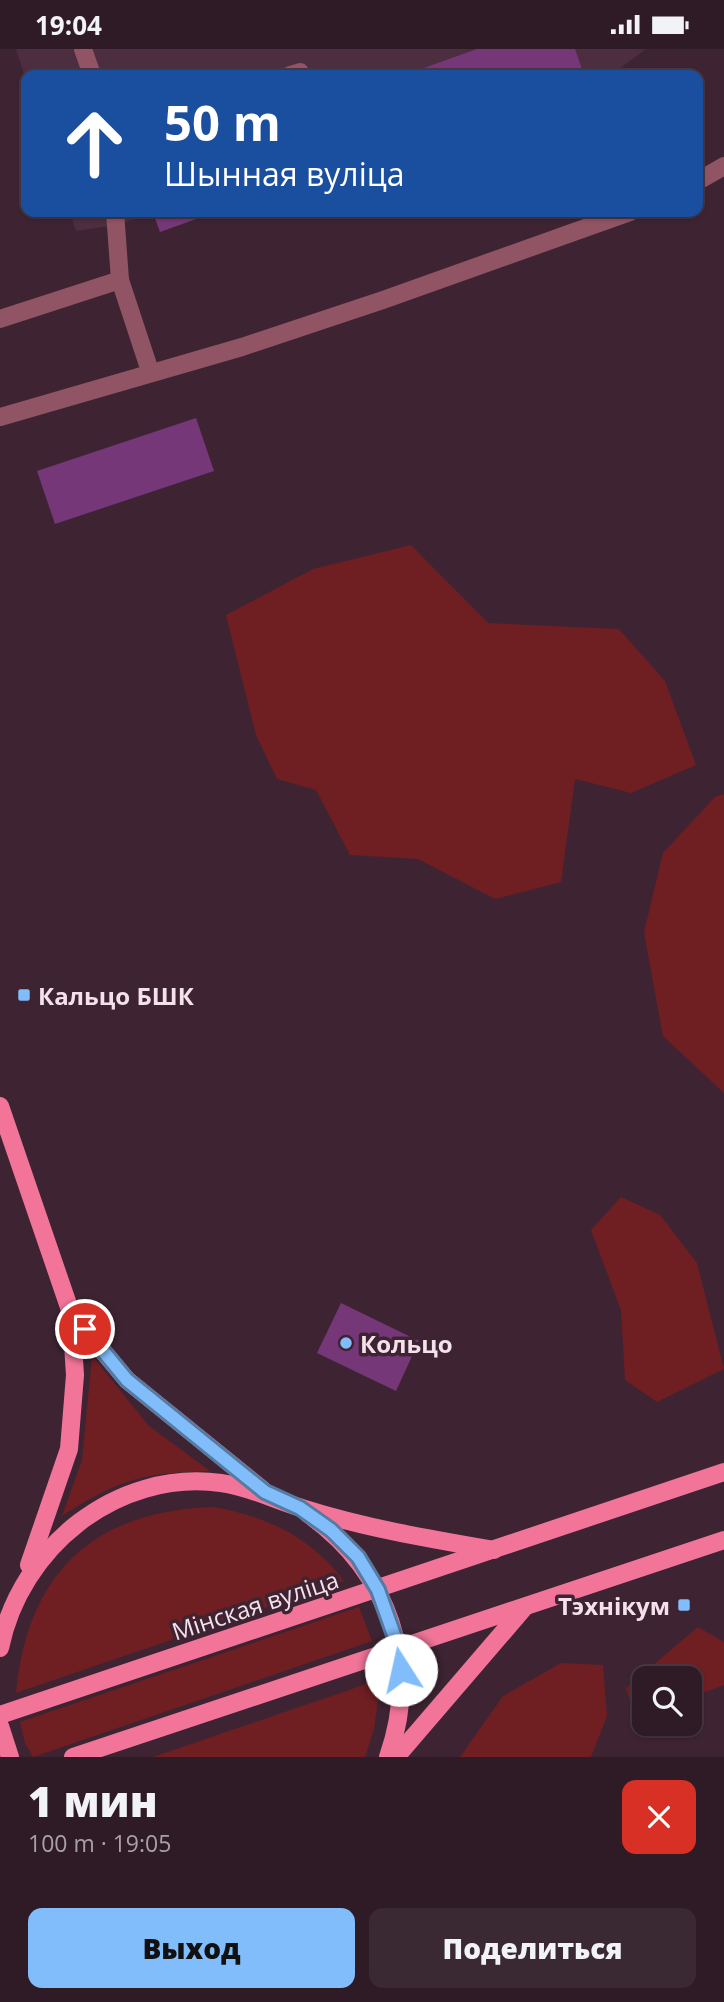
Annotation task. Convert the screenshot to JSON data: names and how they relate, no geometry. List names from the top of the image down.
{
  "streets": {
    "main road": ["Мінская вуліца"]
  },
  "places": {
    "transit": ["Кальцо БШК", "Тэхнікум"],
    "other": ["Кольцо"]
  },
  "page": {
    "status": "19:04",
    "turn": ["50 m", "Шынная вуліца"],
    "heading": ["1 мин", "100 m · 19:05"],
    "buttons": ["Выход", "Поделиться"]
  }
}
